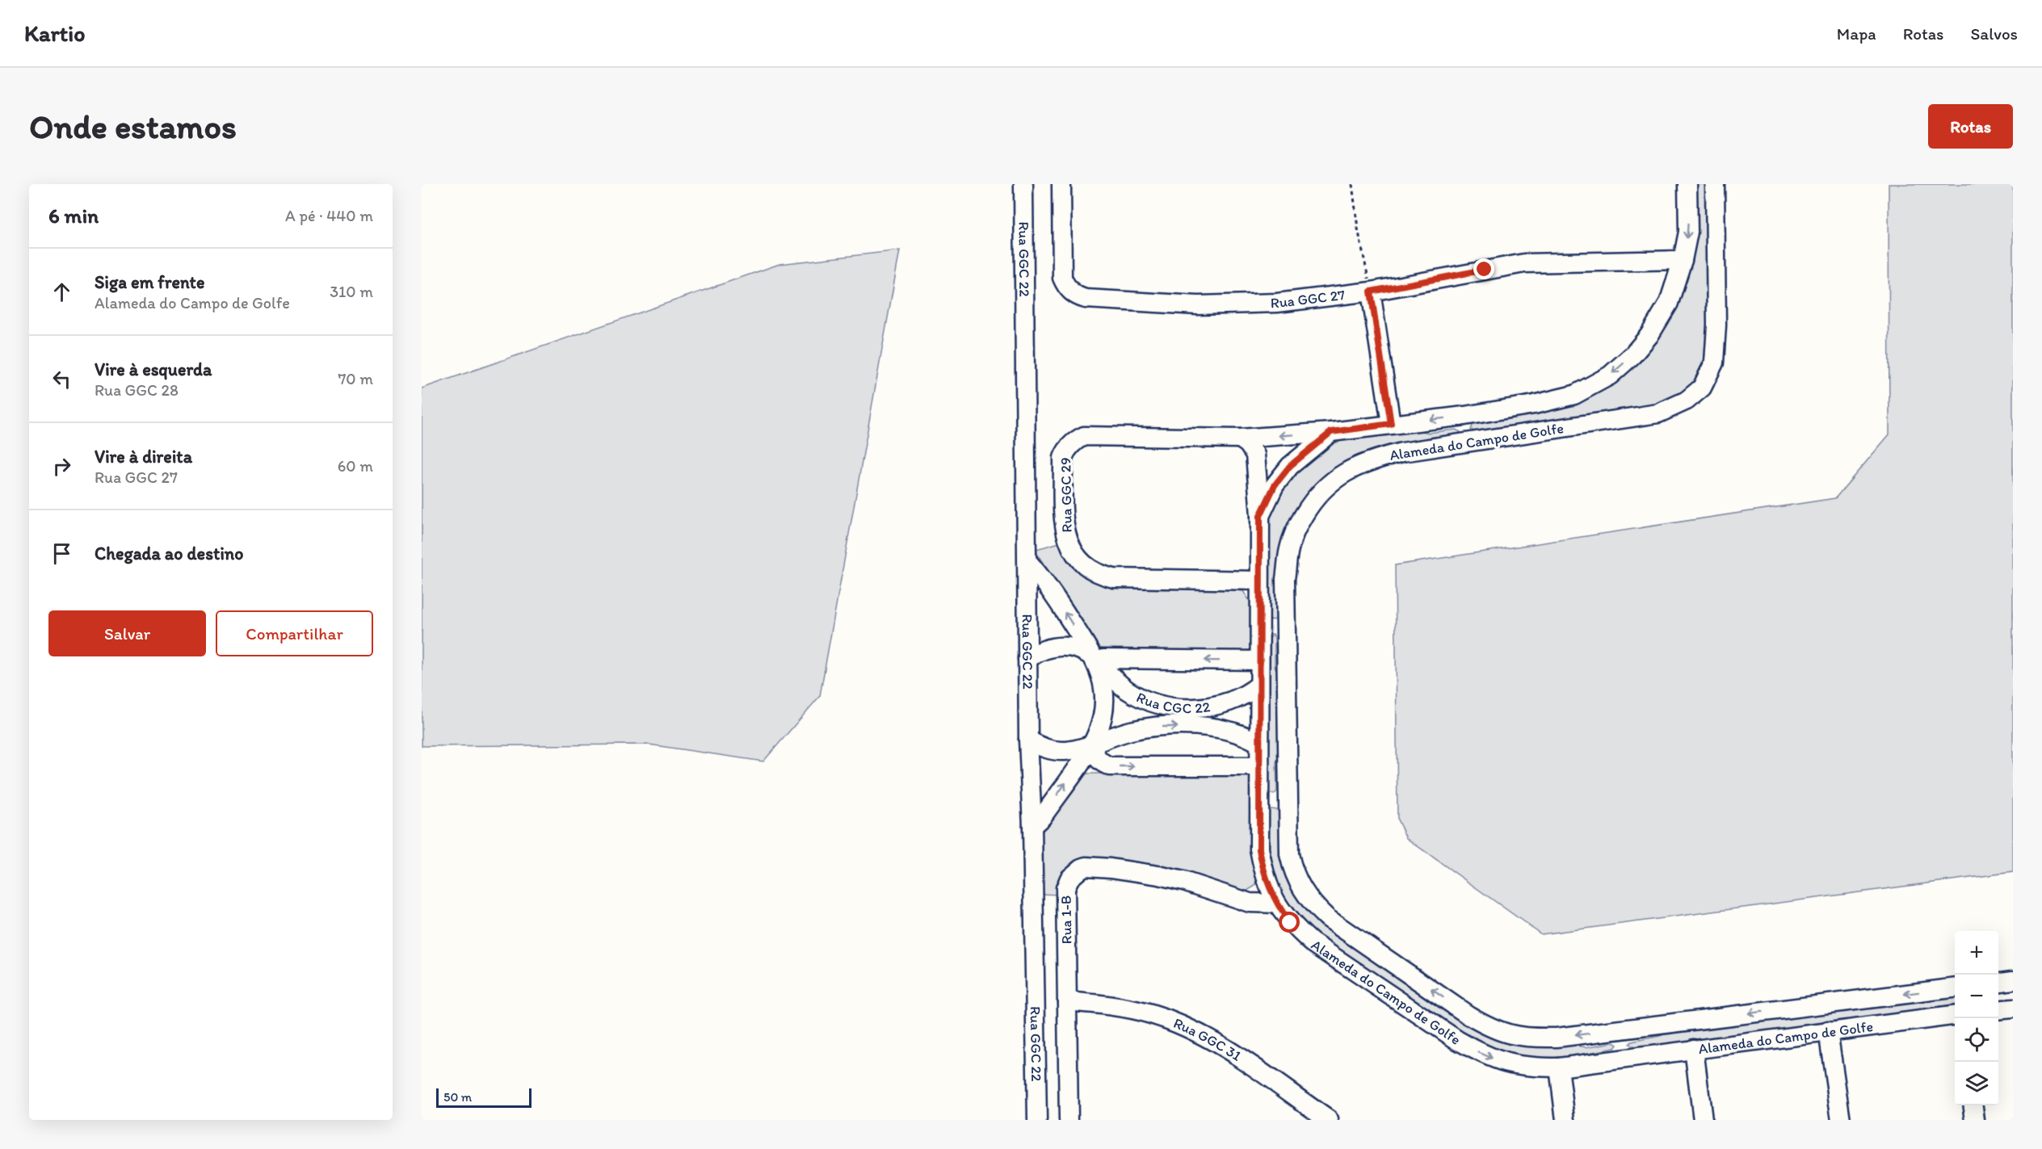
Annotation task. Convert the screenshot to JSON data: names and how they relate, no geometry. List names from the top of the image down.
{
  "streets": {
    "street": [
      "Rua GGC 22",
      "Rua GGC 27",
      "Alameda do Campo de Golfe",
      "Rua GGC 29",
      "Rua CGC 22",
      "Rua 1-B",
      "Rua GGC 31"
    ]
  },
  "crossings": [
    ["Rua GGC 22", "Rua CGC 22"],
    ["Rua GGC 27", "Alameda do Campo de Golfe"],
    ["Alameda do Campo de Golfe", "Rua GGC 29"],
    ["Alameda do Campo de Golfe", "Rua CGC 22"],
    ["Alameda do Campo de Golfe", "Rua 1-B"],
    ["Rua 1-B", "Rua GGC 31"]
  ],
  "scale_bar": "50 m",
  "page": {
    "header": "Kartio",
    "nav": ["Mapa", "Rotas", "Salvos"],
    "buttons": [
      "Rotas",
      ["Salvar", "Compartilhar"]
    ],
    "title": "Onde estamos",
    "heading": ["6 min", "A pé · 440 m"],
    "list": [
      ["Siga em frente", "Alameda do Campo de Golfe", "310 m"],
      ["Vire à esquerda", "Rua GGC 28", "70 m"],
      ["Vire à direita", "Rua GGC 27", "60 m"],
      "Chegada ao destino"
    ],
    "map_buttons": ["+", "−"],
    "scale": "50 m"
  }
}
